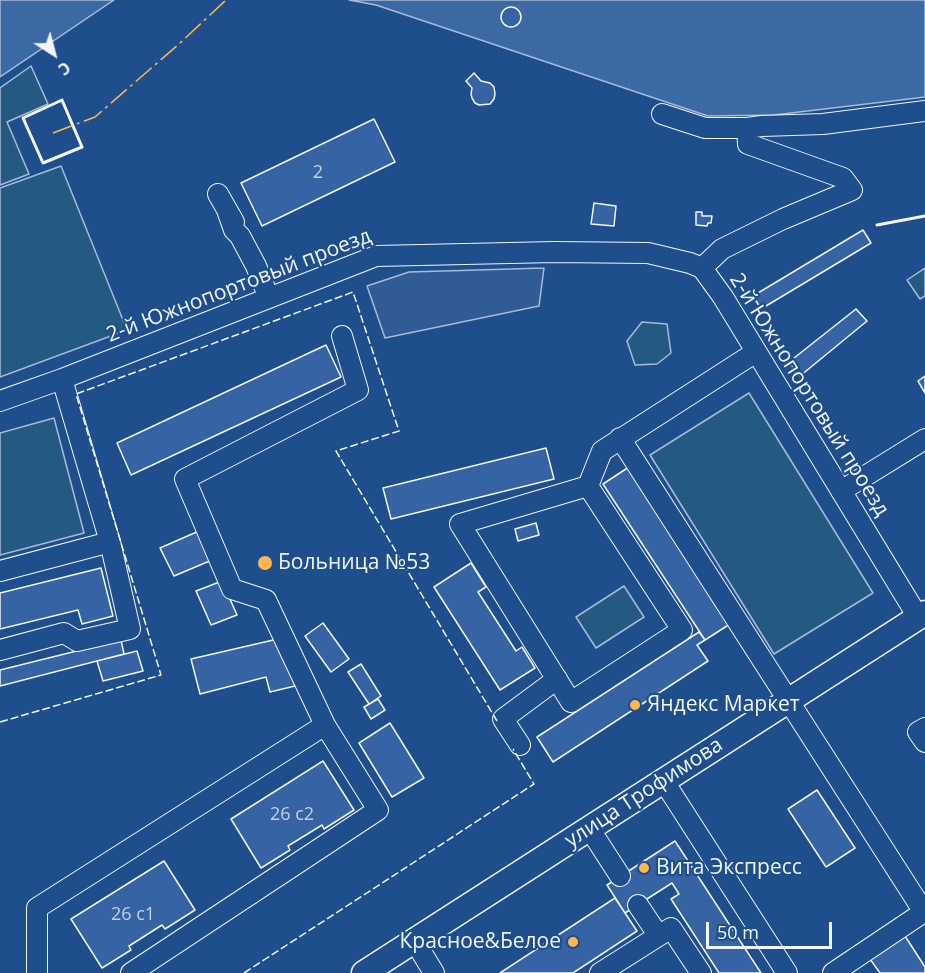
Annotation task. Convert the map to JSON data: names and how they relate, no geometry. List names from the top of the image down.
{
  "streets": {
    "main road": ["улица Трофимова"],
    "street": ["2-й Южнопортовый проезд"]
  },
  "crossings": [
    ["2-й Южнопортовый проезд", "улица Трофимова"]
  ],
  "places": [
    "Больница №53",
    "Яндекс Маркет",
    "Вита Экспресс",
    "Красное&Белое"
  ],
  "house_numbers": ["2", "26 с2", "26 с1"],
  "scale_bar": "50 m",
  "north": "bottom right"
}
